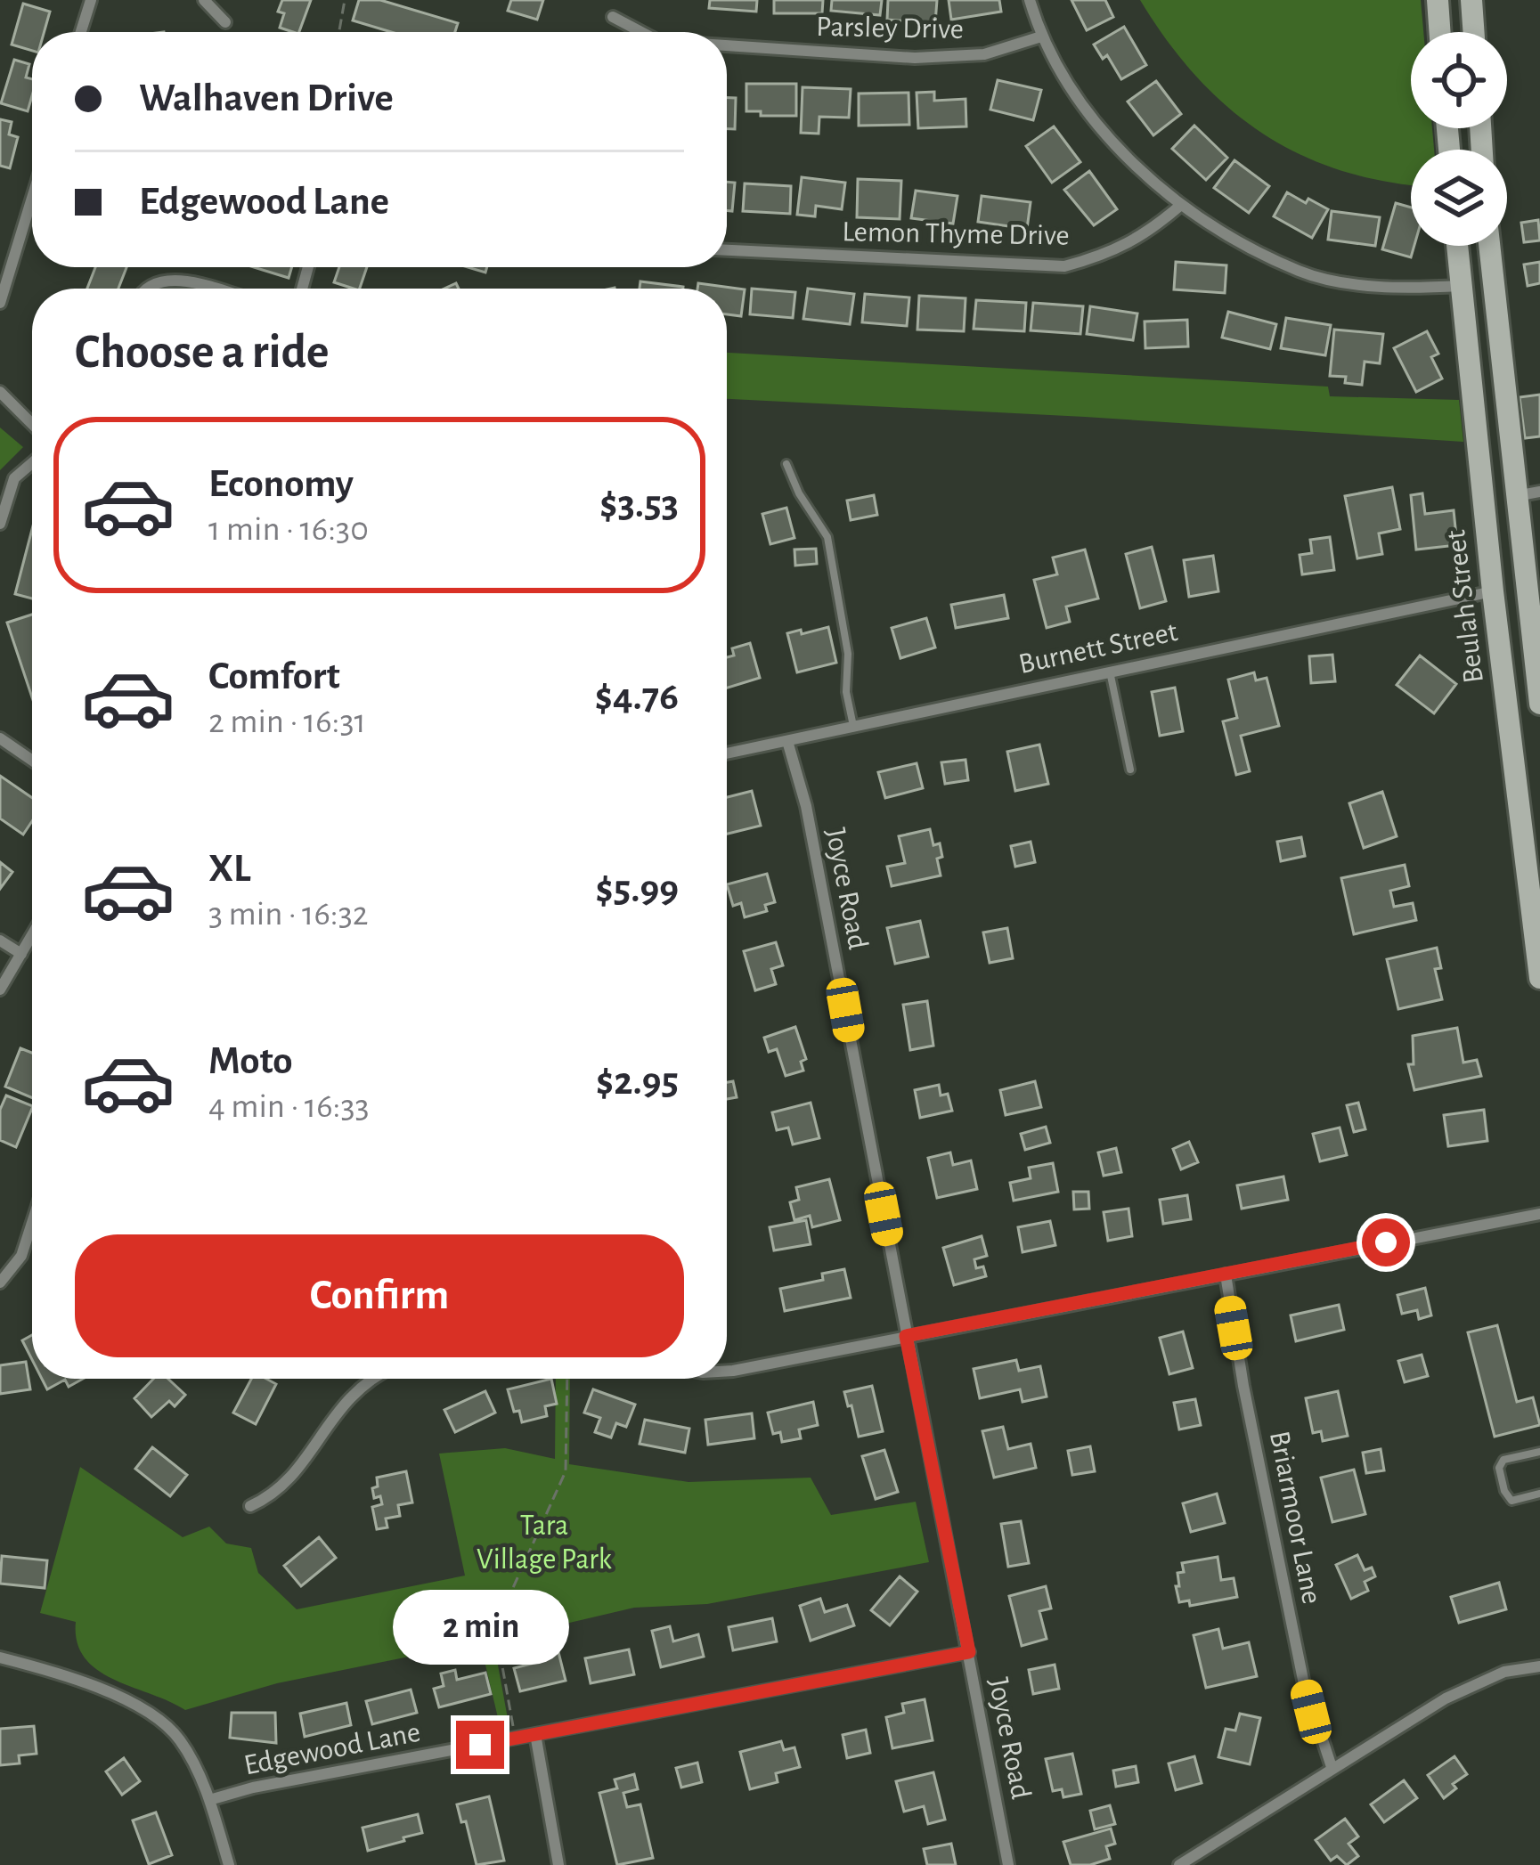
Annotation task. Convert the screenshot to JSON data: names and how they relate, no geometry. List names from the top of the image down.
{
  "streets": {
    "main road": ["Beulah Street"],
    "street": [
      "Parsley Drive",
      "Lemon Thyme Drive",
      "Burnett Street",
      "Joyce Road",
      "Briarmoor Lane",
      "Edgewood Lane"
    ]
  },
  "crossings": [
    ["Beulah Street", "Burnett Street"],
    ["Burnett Street", "Joyce Road"],
    ["Joyce Road", "Edgewood Lane"]
  ],
  "parks": ["Tara Village Park"],
  "page": {
    "banner": ["Walhaven Drive", "Edgewood Lane"],
    "heading": "Choose a ride",
    "list": [
      {
        "name": "Economy",
        "note": "1 min · 16:30",
        "value": "$3.53"
      },
      {
        "name": "Comfort",
        "note": "2 min · 16:31",
        "value": "$4.76"
      },
      {
        "name": "XL",
        "note": "3 min · 16:32",
        "value": "$5.99"
      },
      {
        "name": "Moto",
        "note": "4 min · 16:33",
        "value": "$2.95"
      }
    ],
    "buttons": "Confirm",
    "bubble": "2 min"
  }
}
